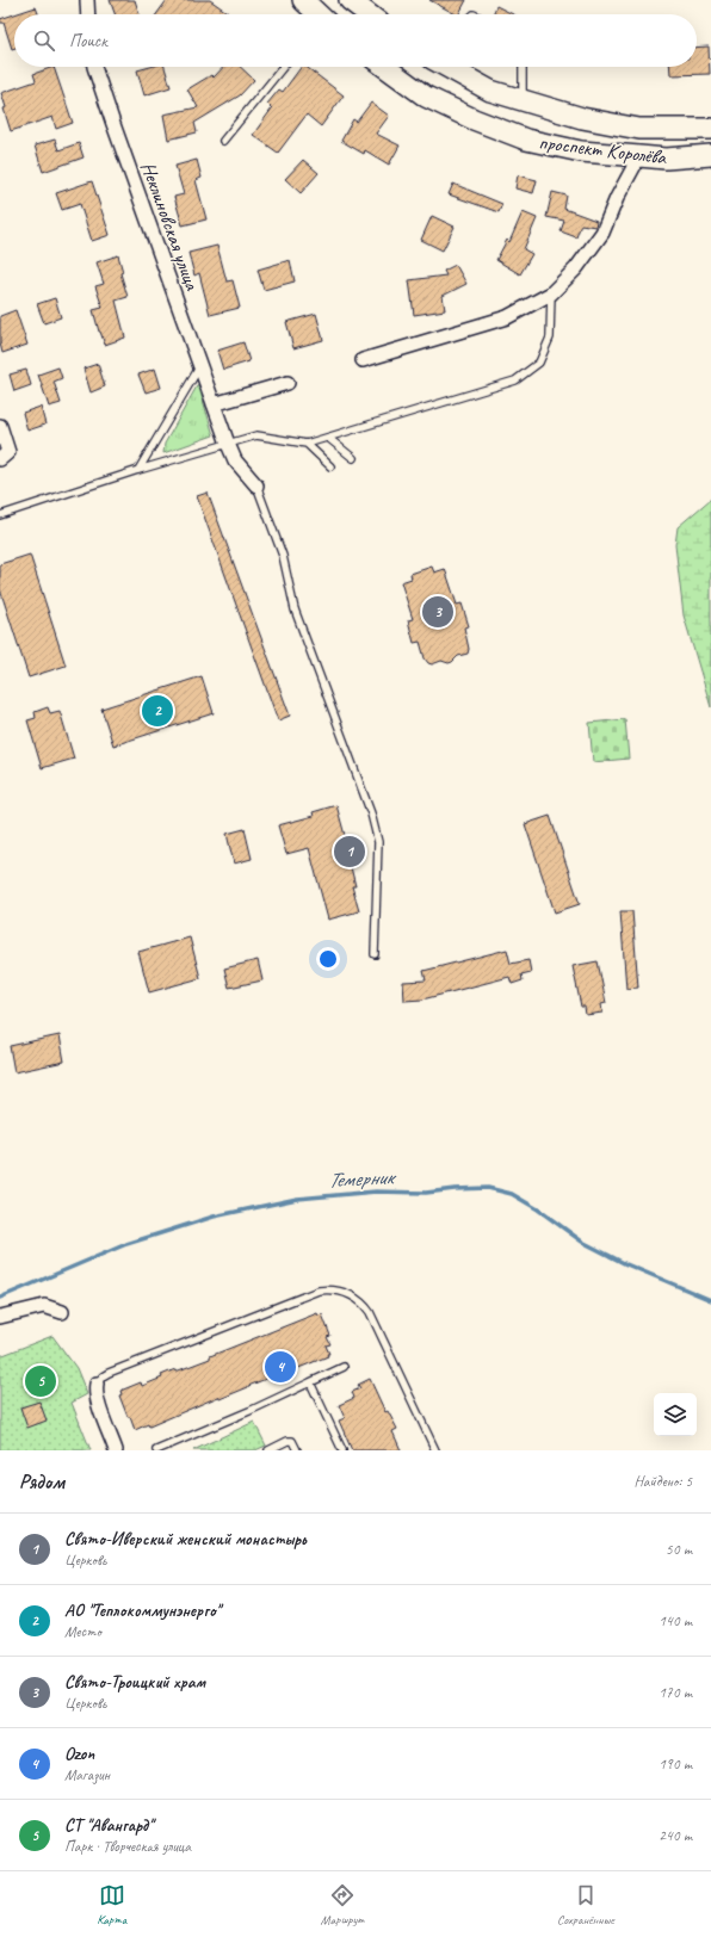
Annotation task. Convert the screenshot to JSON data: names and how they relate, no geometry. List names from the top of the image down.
{
  "streets": {
    "main road": ["проспект Королёва"],
    "street": ["Неклиновская улица"]
  },
  "water": ["Темерник"],
  "page": {
    "search": "Поиск",
    "pins": [
      "3",
      "2",
      "1",
      "4",
      "5"
    ],
    "heading": ["Рядом", "Найдено: 5"],
    "list": [
      {
        "mark": "1",
        "name": "Свято-Иверский женский монастырь",
        "note": "Церковь",
        "value": "50 m"
      },
      {
        "mark": "2",
        "name": "АО \"Теплокоммунэнерго\"",
        "note": "Место",
        "value": "140 m"
      },
      {
        "mark": "3",
        "name": "Свято-Троицкий храм",
        "note": "Церковь",
        "value": "170 m"
      },
      {
        "mark": "4",
        "name": "Ozon",
        "note": "Магазин",
        "value": "190 m"
      },
      {
        "mark": "5",
        "name": "СТ \"Авангард\"",
        "note": "Парк · Творческая улица",
        "value": "240 m"
      }
    ],
    "nav": ["Карта", "Маршрут", "Сохранённые"]
  }
}
